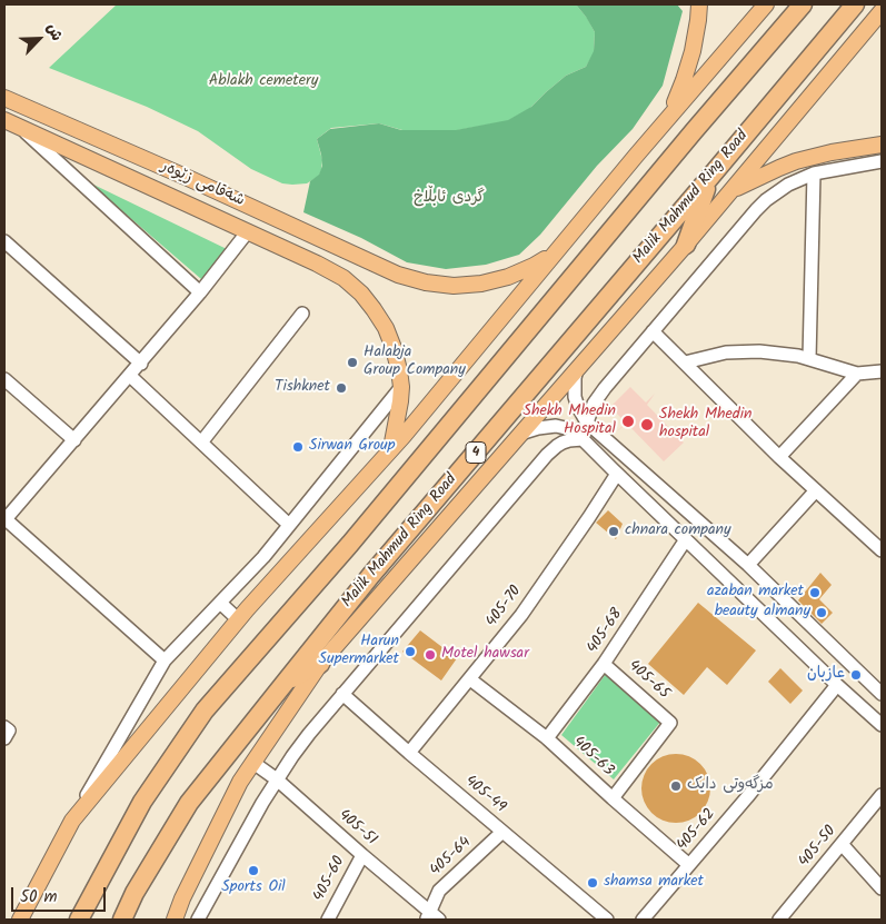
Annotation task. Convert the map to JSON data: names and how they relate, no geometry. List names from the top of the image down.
{
  "streets": {
    "highway": ["Malik Mahmud Ring Road", "4"],
    "main road": ["شەقامی زێوەر"],
    "street": [
      "405-70",
      "405-68",
      "405-65",
      "405-63",
      "405-49",
      "405-51",
      "405-62",
      "405-50",
      "405-64",
      "405-60"
    ]
  },
  "crossings": [
    ["405-70", "405-63"],
    ["405-70", "405-49"],
    ["405-68", "405-65"],
    ["405-68", "405-63"],
    ["405-65", "405-63"],
    ["405-63", "405-62"],
    ["405-49", "405-64"],
    ["405-51", "405-64"],
    ["405-51", "405-60"]
  ],
  "parks": ["Ablakh cemetery", "گردی ئابڵاخ"],
  "places": [
    "Halabja Group Company",
    "Tishknet",
    "Shekh Mhedin Hospital",
    "Shekh Mhedin hospital",
    "Sirwan Group",
    "chnara company",
    "azaban market",
    "beauty almany",
    "Harun Supermarket",
    "Motel hawsar",
    "عازبان",
    "مزگەوتی دایک",
    "Sports Oil",
    "shamsa market"
  ],
  "scale_bar": "50 m",
  "north": "top right"
}
